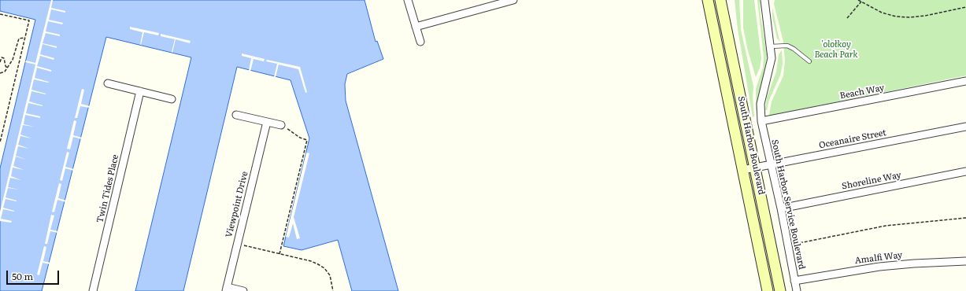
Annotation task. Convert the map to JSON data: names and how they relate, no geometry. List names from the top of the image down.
{
  "streets": {
    "main road": ["South Harbor Boulevard"],
    "street": [
      "Beach Way",
      "Oceanaire Street",
      "Shoreline Way",
      "Twin Tides Place",
      "Viewpoint Drive",
      "South Harbor Service Boulevard",
      "Amalfi Way"
    ]
  },
  "crossings": [
    ["Beach Way", "South Harbor Service Boulevard"],
    ["Oceanaire Street", "South Harbor Boulevard"],
    ["Oceanaire Street", "South Harbor Service Boulevard"],
    ["Shoreline Way", "South Harbor Service Boulevard"],
    ["South Harbor Service Boulevard", "Amalfi Way"]
  ],
  "parks": ["'olołkoy Beach Park"],
  "scale_bar": "50 m"
}
